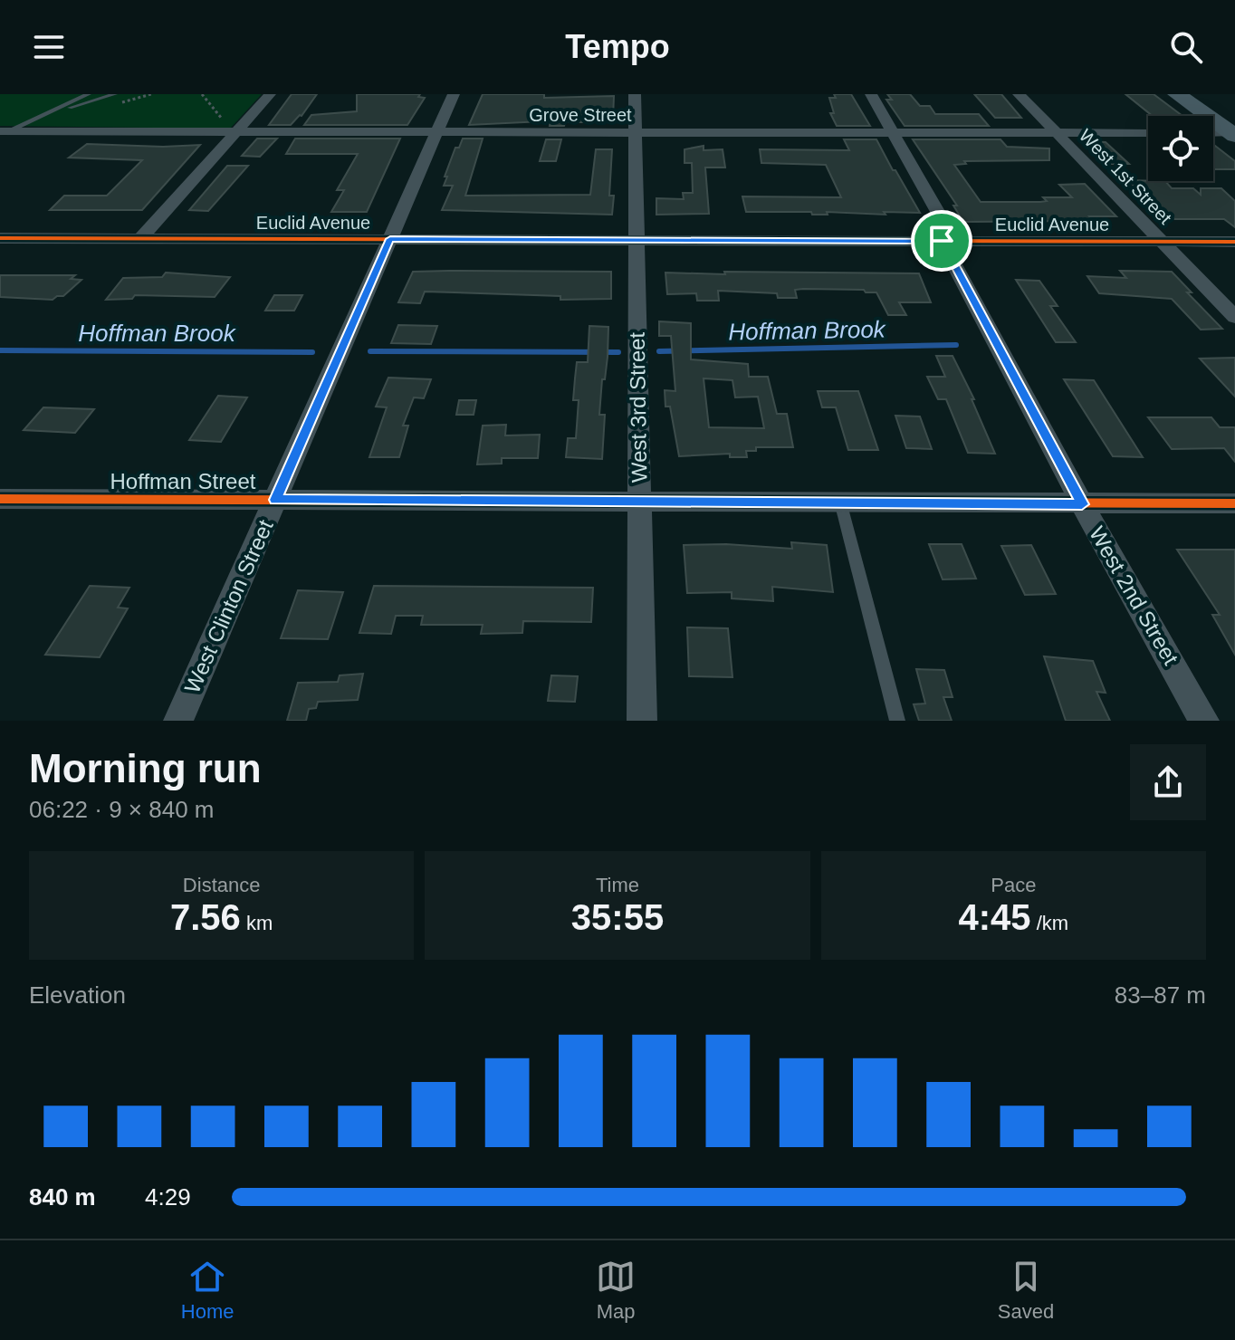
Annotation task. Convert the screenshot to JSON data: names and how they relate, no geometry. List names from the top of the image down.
{
  "streets": {
    "street": [
      "Grove Street",
      "West 1st Street",
      "Euclid Avenue",
      "West 3rd Street",
      "Hoffman Street",
      "West 2nd Street",
      "West Clinton Street"
    ]
  },
  "crossings": [
    ["Grove Street", "West 1st Street"],
    ["Grove Street", "West 3rd Street"],
    ["Grove Street", "West 2nd Street"],
    ["Grove Street", "West Clinton Street"],
    ["West 1st Street", "Euclid Avenue"],
    ["Euclid Avenue", "West 3rd Street"],
    ["Euclid Avenue", "West 2nd Street"],
    ["Euclid Avenue", "West Clinton Street"],
    ["West 3rd Street", "Hoffman Street"],
    ["Hoffman Street", "West 2nd Street"],
    ["Hoffman Street", "West Clinton Street"]
  ],
  "water": ["Hoffman Brook"],
  "page": {
    "header": "Tempo",
    "heading": ["Morning run", "06:22 · 9 × 840 m"],
    "stats": [
      ["Distance", "7.56 km"],
      ["Time", "35:55"],
      ["Pace", "4:45 /km"]
    ],
    "chart": ["Elevation", "83–87 m"],
    "list": [
      {
        "name": "840 m",
        "note": "4:29"
      }
    ],
    "tabs": ["Home", "Map", "Saved"]
  }
}
